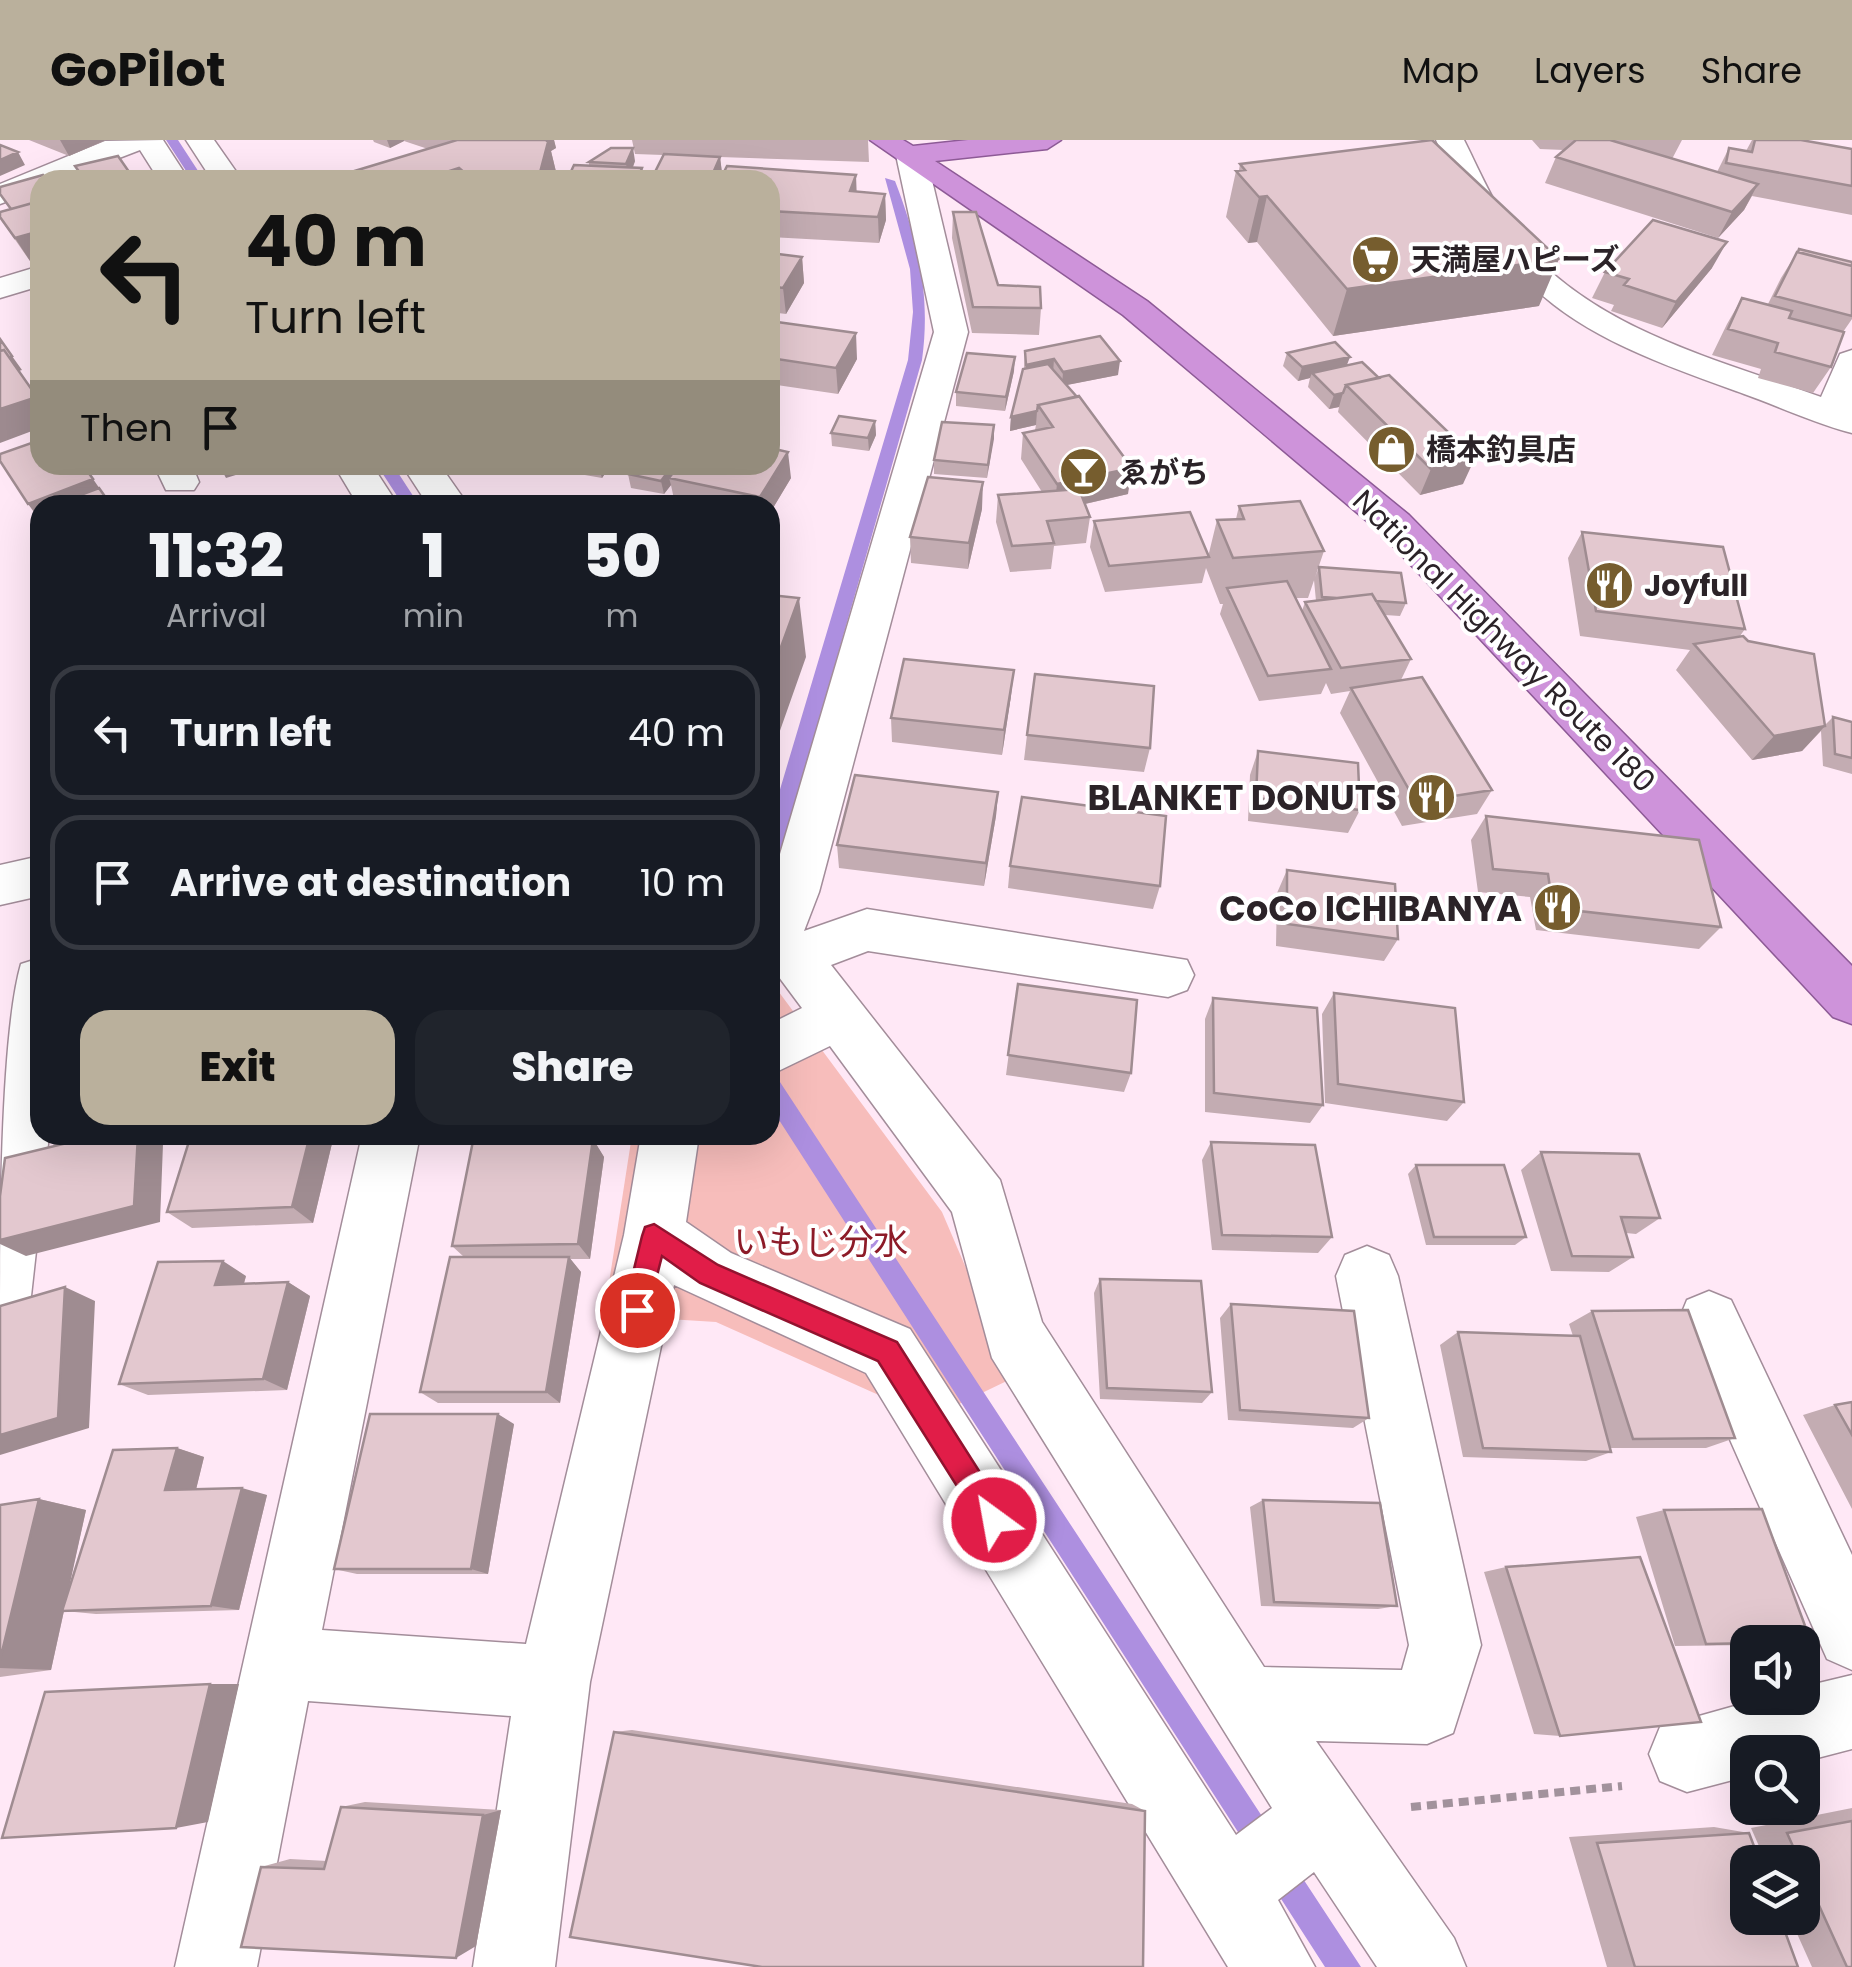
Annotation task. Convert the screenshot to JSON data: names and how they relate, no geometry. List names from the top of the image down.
{
  "streets": {
    "highway": ["National Highway Route 180"]
  },
  "parks": ["いもじ分水"],
  "places": {
    "supermarket": ["天満屋ハピーズ"],
    "shop": ["橋本釣具店"],
    "bar": ["ゑがち"],
    "restaurant": ["Joyfull", "BLANKET DONUTS", "CoCo ICHIBANYA"]
  },
  "page": {
    "header": "GoPilot",
    "nav": ["Map", "Layers", "Share"],
    "turn": ["40 m", "Turn left"],
    "then": "Then",
    "eta": [
      "11:32",
      "Arrival",
      "1",
      "min",
      "50",
      "m"
    ],
    "list": [
      {
        "name": "Turn left",
        "value": "40 m"
      },
      {
        "name": "Arrive at destination",
        "value": "10 m"
      }
    ],
    "buttons": ["Exit", "Share"]
  }
}
